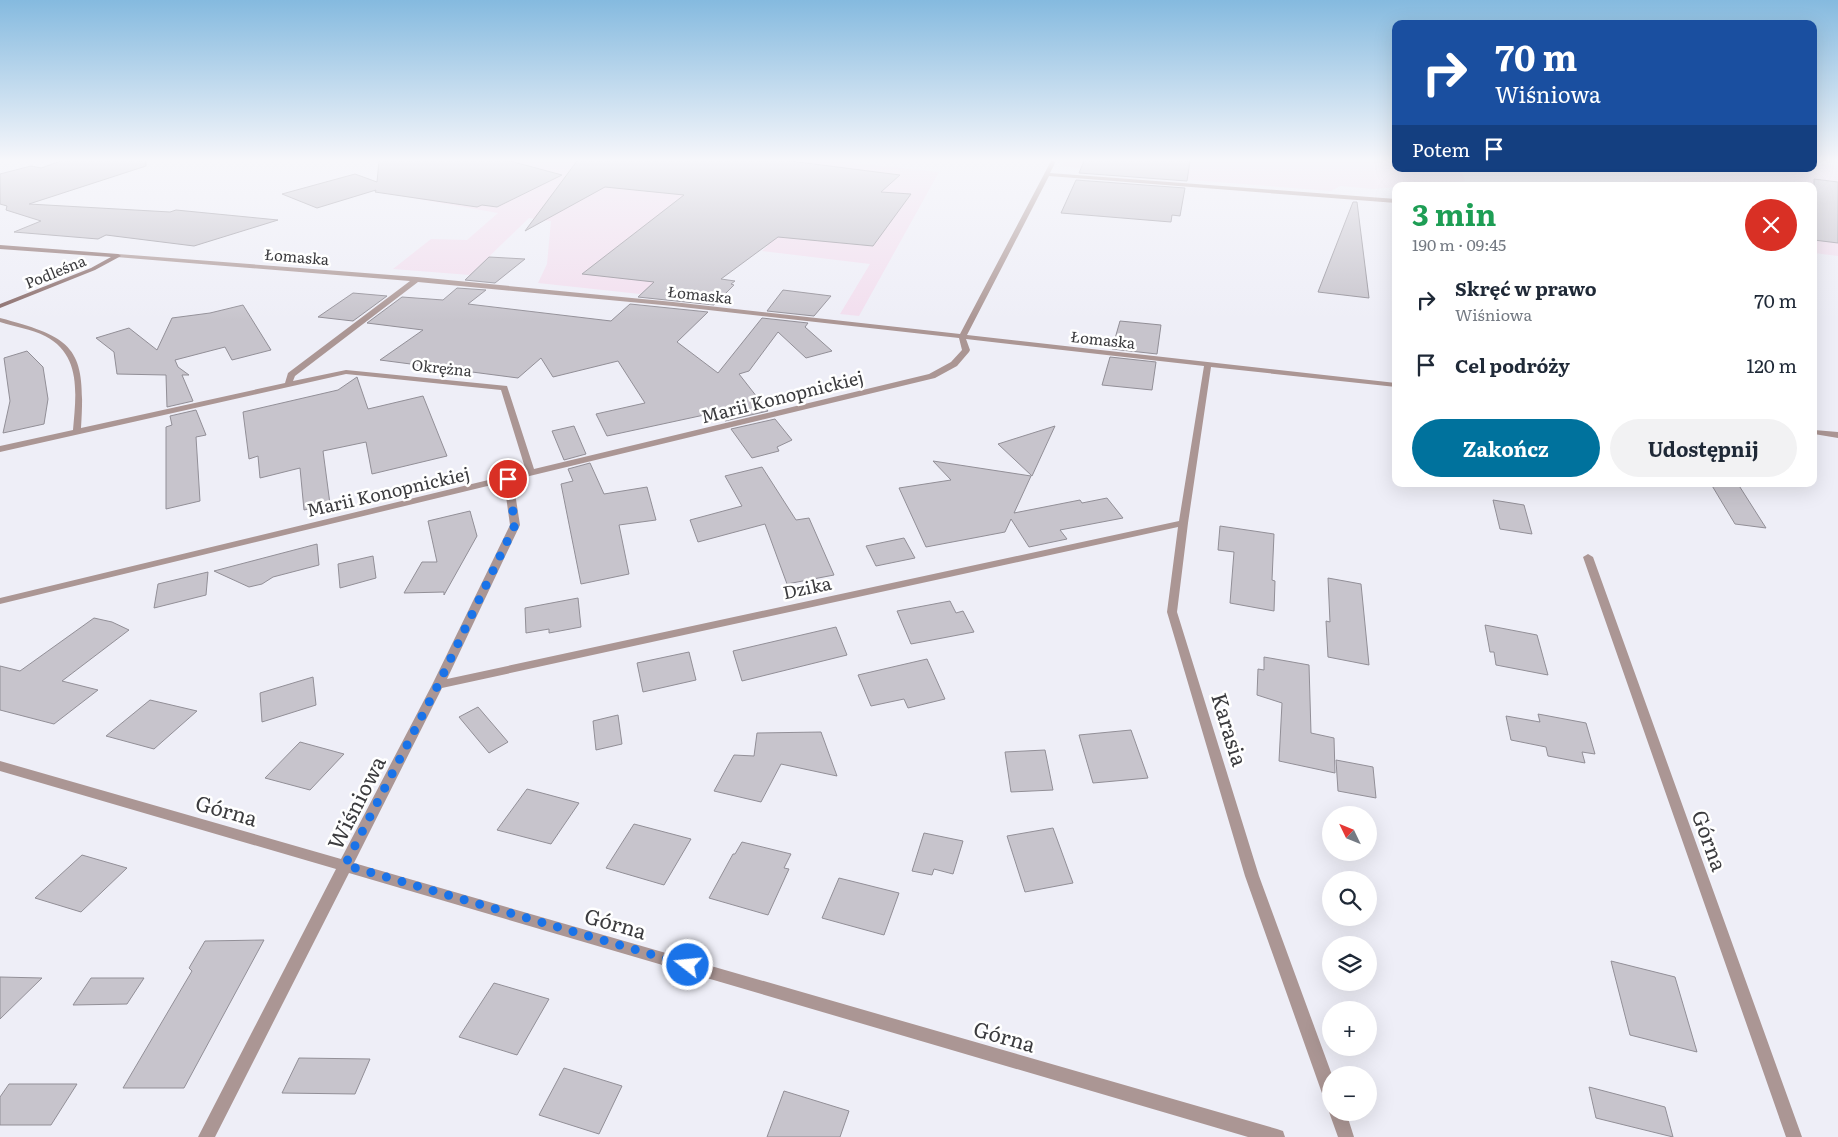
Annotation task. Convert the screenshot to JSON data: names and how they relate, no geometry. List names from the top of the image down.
{
  "streets": {
    "street": [
      "Łomaska",
      "Podleśna",
      "Okrężna",
      "Marii Konopnickiej",
      "Dzika",
      "Karasia",
      "Wiśniowa",
      "Górna"
    ]
  },
  "crossings": [
    ["Łomaska", "Podleśna"],
    ["Łomaska", "Marii Konopnickiej"],
    ["Łomaska", "Karasia"],
    ["Okrężna", "Marii Konopnickiej"],
    ["Marii Konopnickiej", "Wiśniowa"],
    ["Dzika", "Karasia"],
    ["Dzika", "Wiśniowa"],
    ["Wiśniowa", "Górna"]
  ],
  "north": "top left",
  "page": {
    "turn": ["70 m", "Wiśniowa"],
    "then": "Potem",
    "heading": ["3 min", "190 m · 09:45"],
    "list": [
      {
        "name": "Skręć w prawo",
        "note": "Wiśniowa",
        "value": "70 m"
      },
      {
        "name": "Cel podróży",
        "value": "120 m"
      }
    ],
    "buttons": ["Zakończ", "Udostępnij"],
    "map_buttons": ["+", "−"]
  }
}
